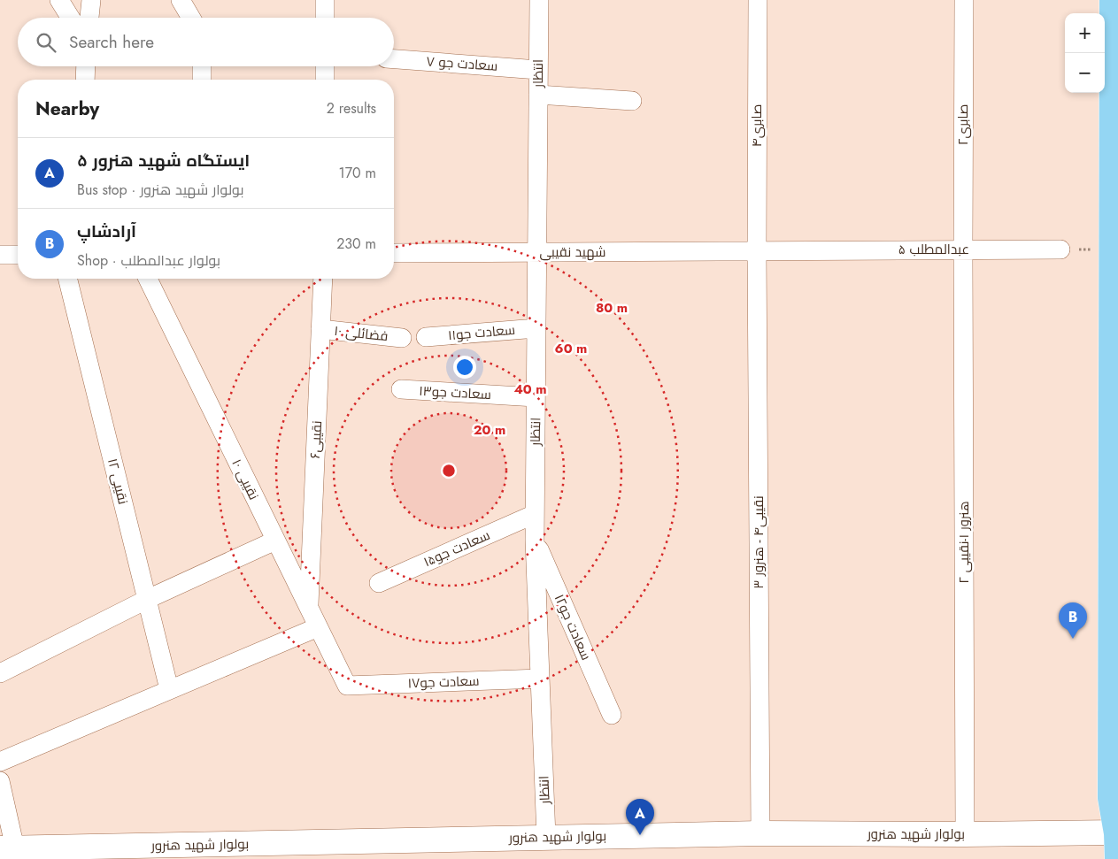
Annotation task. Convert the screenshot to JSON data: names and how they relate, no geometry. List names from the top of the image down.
{
  "streets": {
    "main road": ["بولوار شهید هنرور"],
    "street": [
      "سعادت جو ۷",
      "انتظار",
      "صابری۲",
      "صابری۴",
      "عبدالمطلب ۵",
      "شهید نقیبی",
      "سعادت جو۱۱",
      "فضائلی ۱۰",
      "سعادت جو۱۳",
      "نقیبی۶",
      "نقیبی ۱۰",
      "نقیبی ۱۲",
      "نقیبی۴ - هنرور ۳",
      "هنرور ۱-نقیبی ۲",
      "سعادت جو۱۵",
      "سعادت جو۱۲",
      "سعادت جو۱۷"
    ]
  },
  "crossings": [
    ["سعادت جو ۷", "انتظار"],
    ["انتظار", "شهید نقیبی"],
    ["انتظار", "سعادت جو۱۱"],
    ["انتظار", "سعادت جو۱۳"],
    ["انتظار", "سعادت جو۱۵"],
    ["انتظار", "سعادت جو۱۲"],
    ["انتظار", "سعادت جو۱۷"],
    ["انتظار", "بولوار شهید هنرور"],
    ["صابری۲", "عبدالمطلب ۵"],
    ["صابری۲", "هنرور ۱-نقیبی ۲"],
    ["صابری۴", "عبدالمطلب ۵"],
    ["صابری۴", "شهید نقیبی"],
    ["صابری۴", "نقیبی۴ - هنرور ۳"],
    ["عبدالمطلب ۵", "شهید نقیبی"],
    ["عبدالمطلب ۵", "نقیبی۴ - هنرور ۳"],
    ["عبدالمطلب ۵", "هنرور ۱-نقیبی ۲"],
    ["شهید نقیبی", "نقیبی۴ - هنرور ۳"],
    ["فضائلی ۱۰", "نقیبی۶"],
    ["نقیبی۶", "نقیبی ۱۰"],
    ["نقیبی ۱۰", "سعادت جو۱۷"],
    ["نقیبی۴ - هنرور ۳", "بولوار شهید هنرور"],
    ["هنرور ۱-نقیبی ۲", "بولوار شهید هنرور"]
  ],
  "page": {
    "map_buttons": ["+", "−"],
    "search": "Search here",
    "heading": ["Nearby", "2 results"],
    "list": [
      {
        "mark": "A",
        "name": "ایستگاه شهید هنرور ۵",
        "note": "Bus stop · بولوار شهید هنرور",
        "value": "170 m"
      },
      {
        "mark": "B",
        "name": "آرادشاپ",
        "note": "Shop · بولوار عبدالمطلب",
        "value": "230 m"
      }
    ],
    "pins": ["B", "A"]
  },
  "rings": [
    "80 m",
    "60 m",
    "40 m",
    "20 m"
  ]
}
